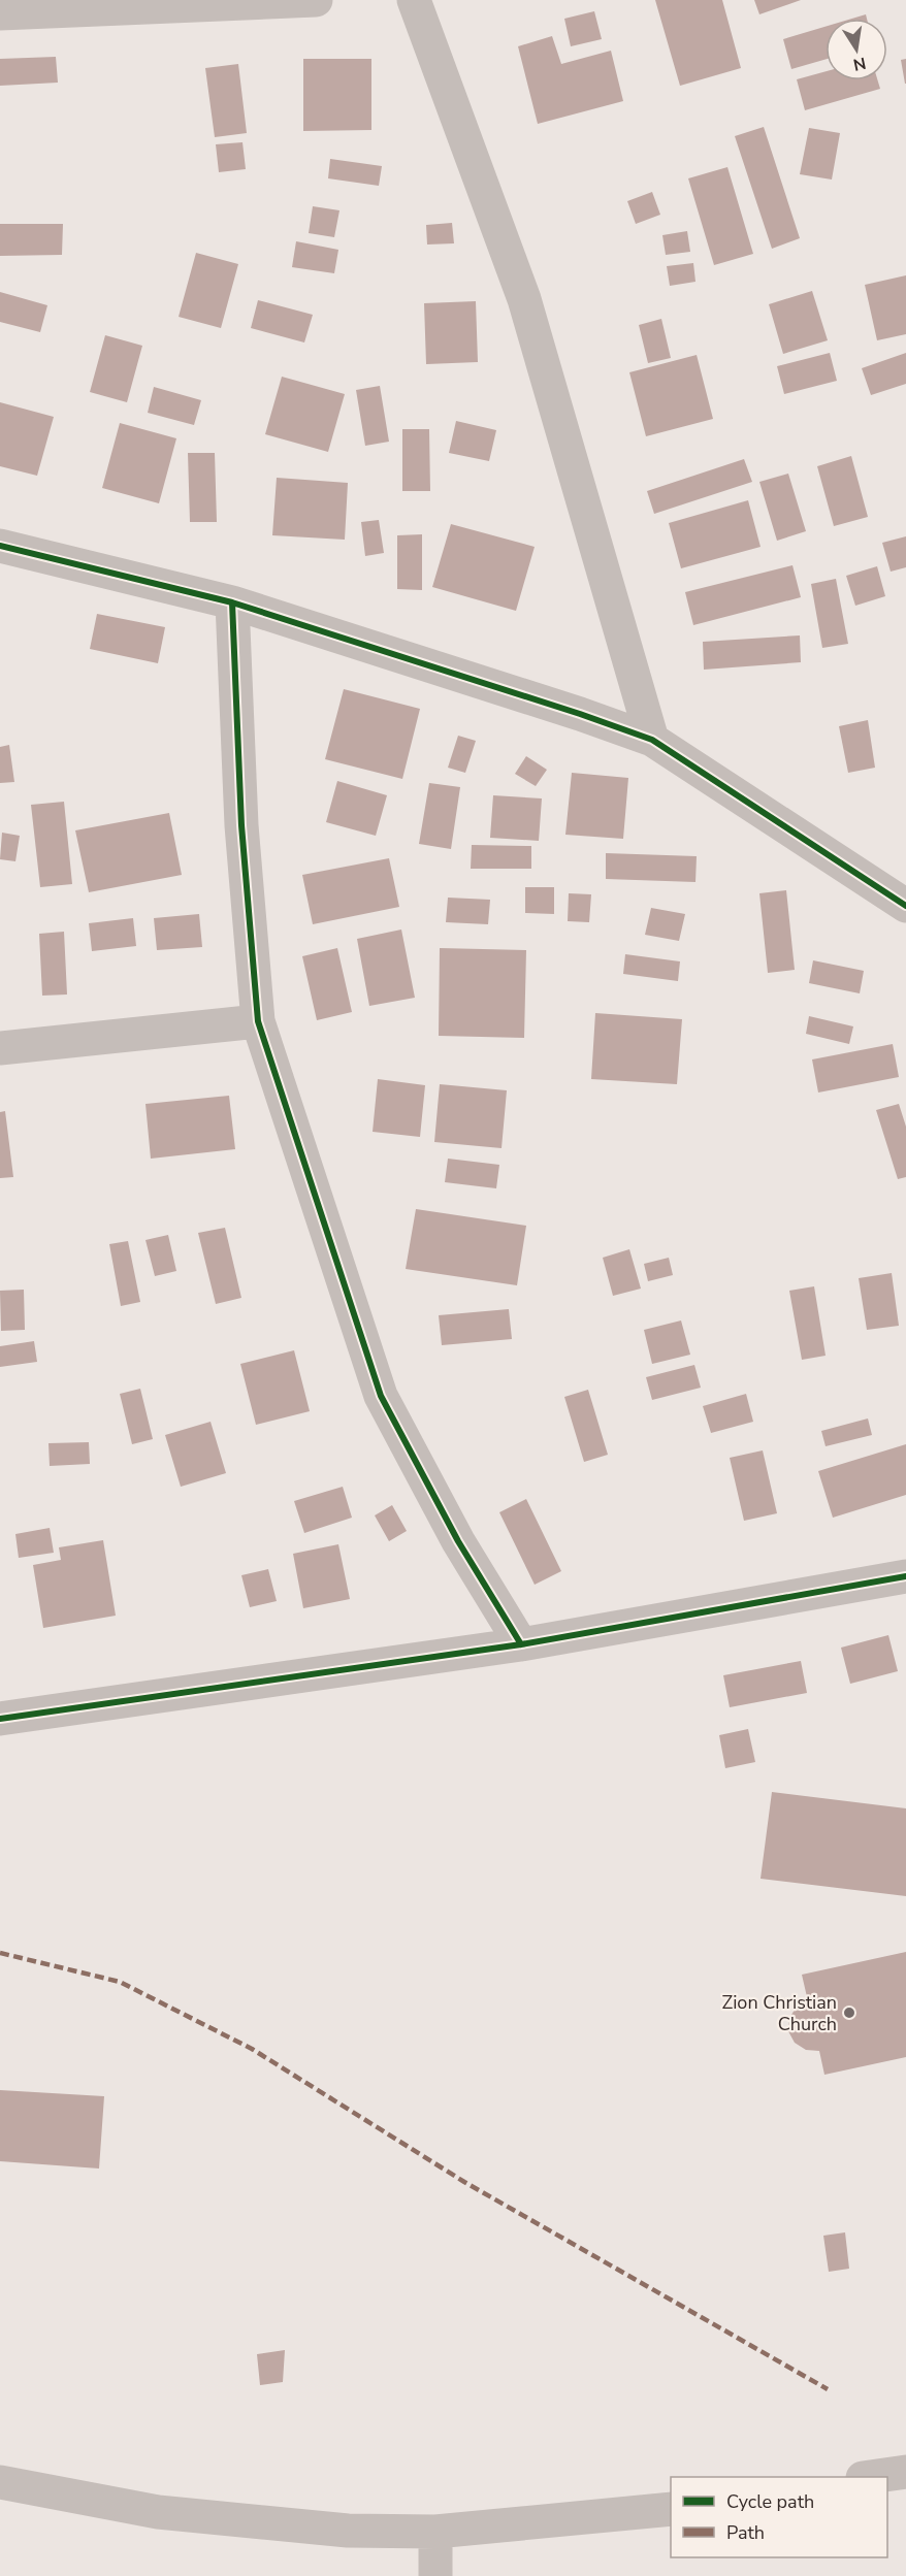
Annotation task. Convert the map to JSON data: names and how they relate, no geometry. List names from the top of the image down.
{
  "places": ["Zion Christian Church"],
  "legend": ["Cycle path", "Path"],
  "north": "bottom"
}
